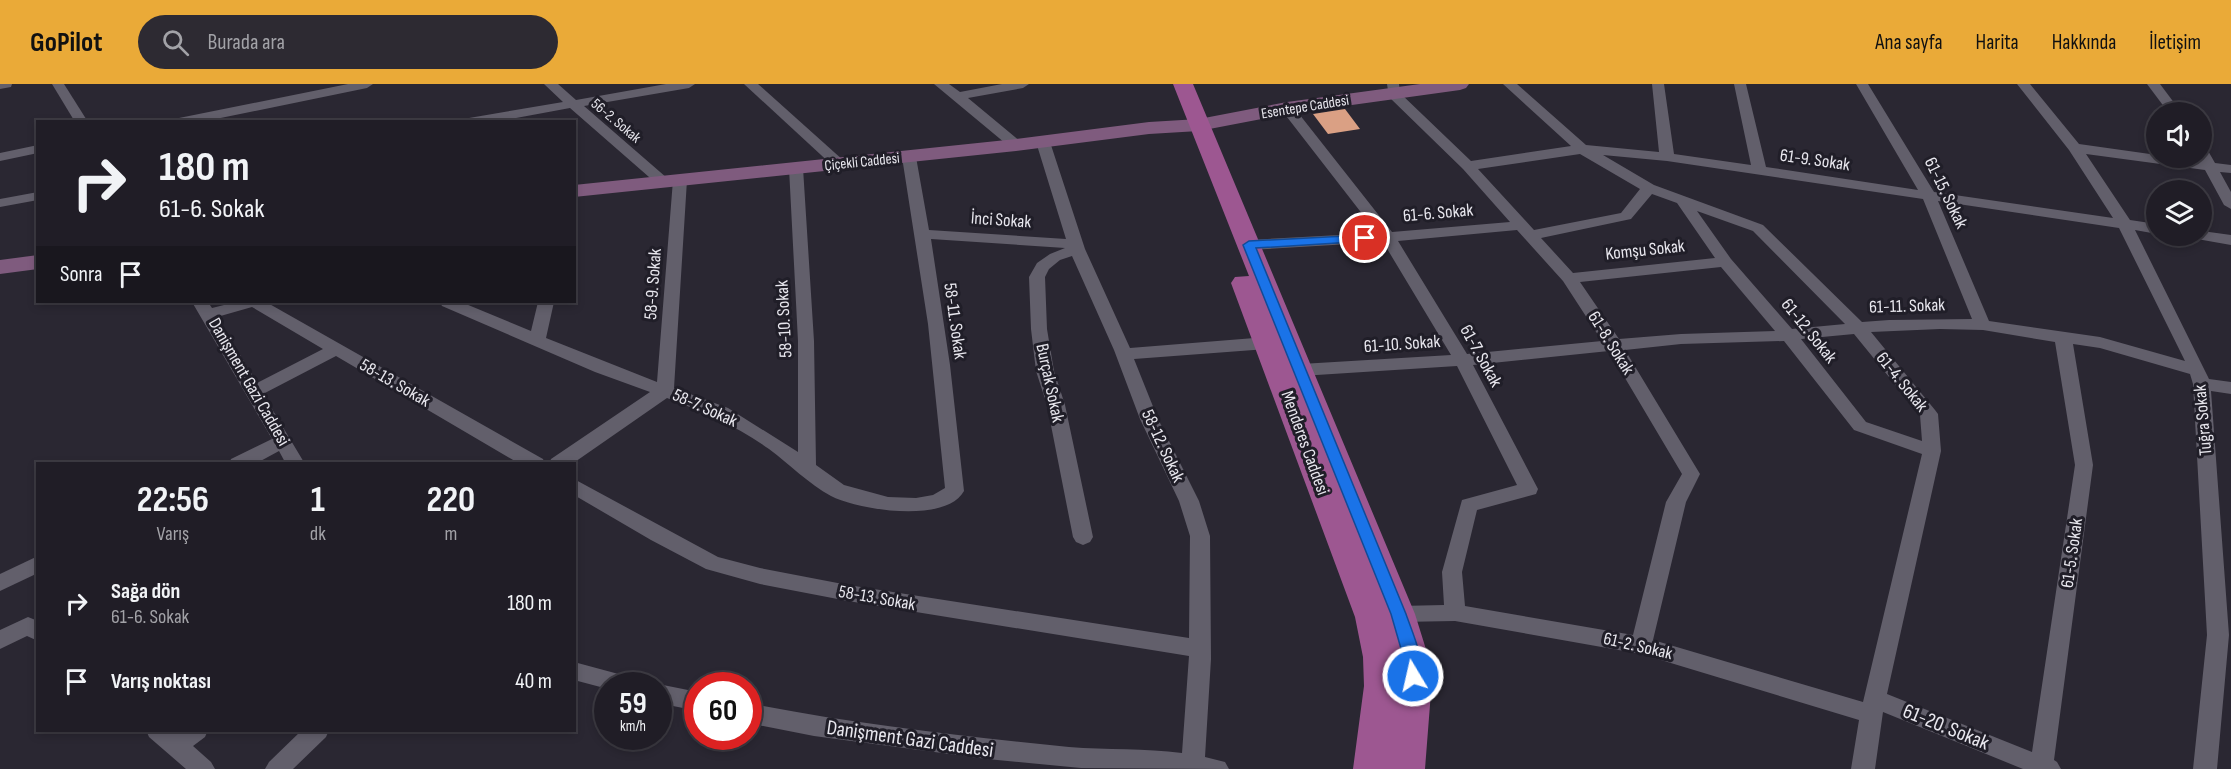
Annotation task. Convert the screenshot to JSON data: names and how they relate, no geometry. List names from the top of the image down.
{
  "streets": {
    "main road": ["Menderes Caddesi"],
    "street": [
      "Esentepe Caddesi",
      "56-2. Sokak",
      "61-9. Sokak",
      "Çiçekli Caddesi",
      "61-15. Sokak",
      "61-6. Sokak",
      "İnci Sokak",
      "Komşu Sokak",
      "58-9. Sokak",
      "61-11. Sokak",
      "58-10. Sokak",
      "58-11. Sokak",
      "61-12. Sokak",
      "61-8. Sokak",
      "61-10. Sokak",
      "61-7. Sokak",
      "Danişment Gazi Caddesi",
      "61-4. Sokak",
      "58-13. Sokak",
      "Burçak Sokak",
      "58-7. Sokak",
      "Tuğra Sokak",
      "58-12. Sokak",
      "61-5. Sokak",
      "61-2. Sokak",
      "61-20. Sokak"
    ]
  },
  "crossings": [
    ["Esentepe Caddesi", "Çiçekli Caddesi"],
    ["Esentepe Caddesi", "61-8. Sokak"],
    ["Esentepe Caddesi", "61-7. Sokak"],
    ["Esentepe Caddesi", "Menderes Caddesi"],
    ["56-2. Sokak", "Çiçekli Caddesi"],
    ["56-2. Sokak", "58-9. Sokak"],
    ["61-9. Sokak", "61-15. Sokak"],
    ["61-9. Sokak", "61-8. Sokak"],
    ["61-9. Sokak", "61-4. Sokak"],
    ["61-9. Sokak", "Tuğra Sokak"],
    ["Çiçekli Caddesi", "58-9. Sokak"],
    ["Çiçekli Caddesi", "58-10. Sokak"],
    ["Çiçekli Caddesi", "58-11. Sokak"],
    ["Çiçekli Caddesi", "58-12. Sokak"],
    ["61-15. Sokak", "61-11. Sokak"],
    ["61-6. Sokak", "61-8. Sokak"],
    ["61-6. Sokak", "61-7. Sokak"],
    ["61-6. Sokak", "61-4. Sokak"],
    ["61-6. Sokak", "Menderes Caddesi"],
    ["İnci Sokak", "58-11. Sokak"],
    ["İnci Sokak", "Burçak Sokak"],
    ["İnci Sokak", "58-12. Sokak"],
    ["Komşu Sokak", "61-12. Sokak"],
    ["Komşu Sokak", "61-8. Sokak"],
    ["58-9. Sokak", "58-7. Sokak"],
    ["61-11. Sokak", "61-12. Sokak"],
    ["61-11. Sokak", "61-8. Sokak"],
    ["61-11. Sokak", "61-10. Sokak"],
    ["61-11. Sokak", "61-4. Sokak"],
    ["61-11. Sokak", "Tuğra Sokak"],
    ["61-11. Sokak", "61-5. Sokak"],
    ["58-10. Sokak", "58-7. Sokak"],
    ["58-11. Sokak", "58-7. Sokak"],
    ["61-12. Sokak", "61-4. Sokak"],
    ["61-8. Sokak", "61-10. Sokak"],
    ["61-8. Sokak", "61-2. Sokak"],
    ["61-10. Sokak", "61-7. Sokak"],
    ["61-10. Sokak", "Menderes Caddesi"],
    ["61-7. Sokak", "61-2. Sokak"],
    ["Danişment Gazi Caddesi", "58-12. Sokak"],
    ["61-4. Sokak", "61-2. Sokak"],
    ["61-4. Sokak", "61-20. Sokak"],
    ["58-13. Sokak", "58-12. Sokak"],
    ["Burçak Sokak", "58-12. Sokak"],
    ["Menderes Caddesi", "61-2. Sokak"],
    ["61-5. Sokak", "61-20. Sokak"],
    ["61-2. Sokak", "61-20. Sokak"]
  ],
  "page": {
    "header": "GoPilot",
    "search": "Burada ara",
    "nav": [
      "Ana sayfa",
      "Harita",
      "Hakkında",
      "İletişim"
    ],
    "turn": ["180 m", "61-6. Sokak"],
    "then": "Sonra",
    "eta": [
      "22:56",
      "Varış",
      "1",
      "dk",
      "220",
      "m"
    ],
    "list": [
      {
        "name": "Sağa dön",
        "note": "61-6. Sokak",
        "value": "180 m"
      },
      {
        "name": "Varış noktası",
        "value": "40 m"
      }
    ],
    "speed": "59 km/h",
    "limit": "60"
  }
}
